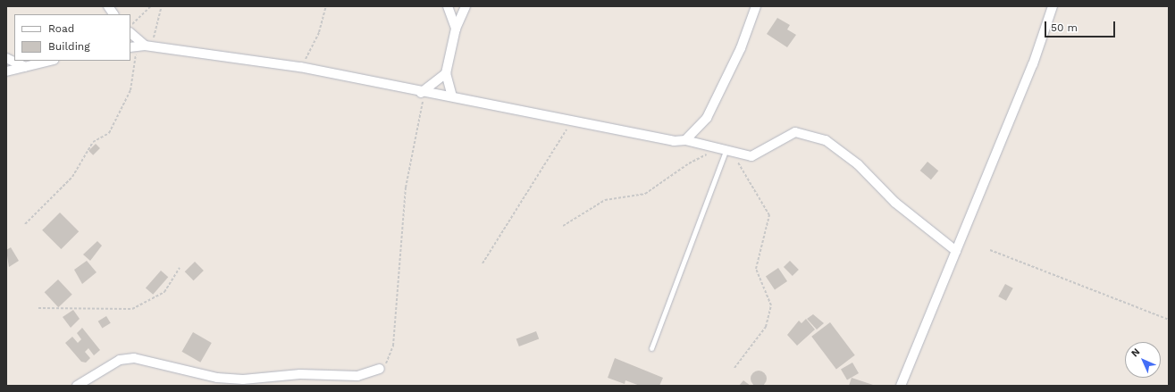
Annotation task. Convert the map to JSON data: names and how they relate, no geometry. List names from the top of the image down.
{
  "legend": ["Road", "Building"],
  "scale_bar": "50 m",
  "north": "top left"
}
